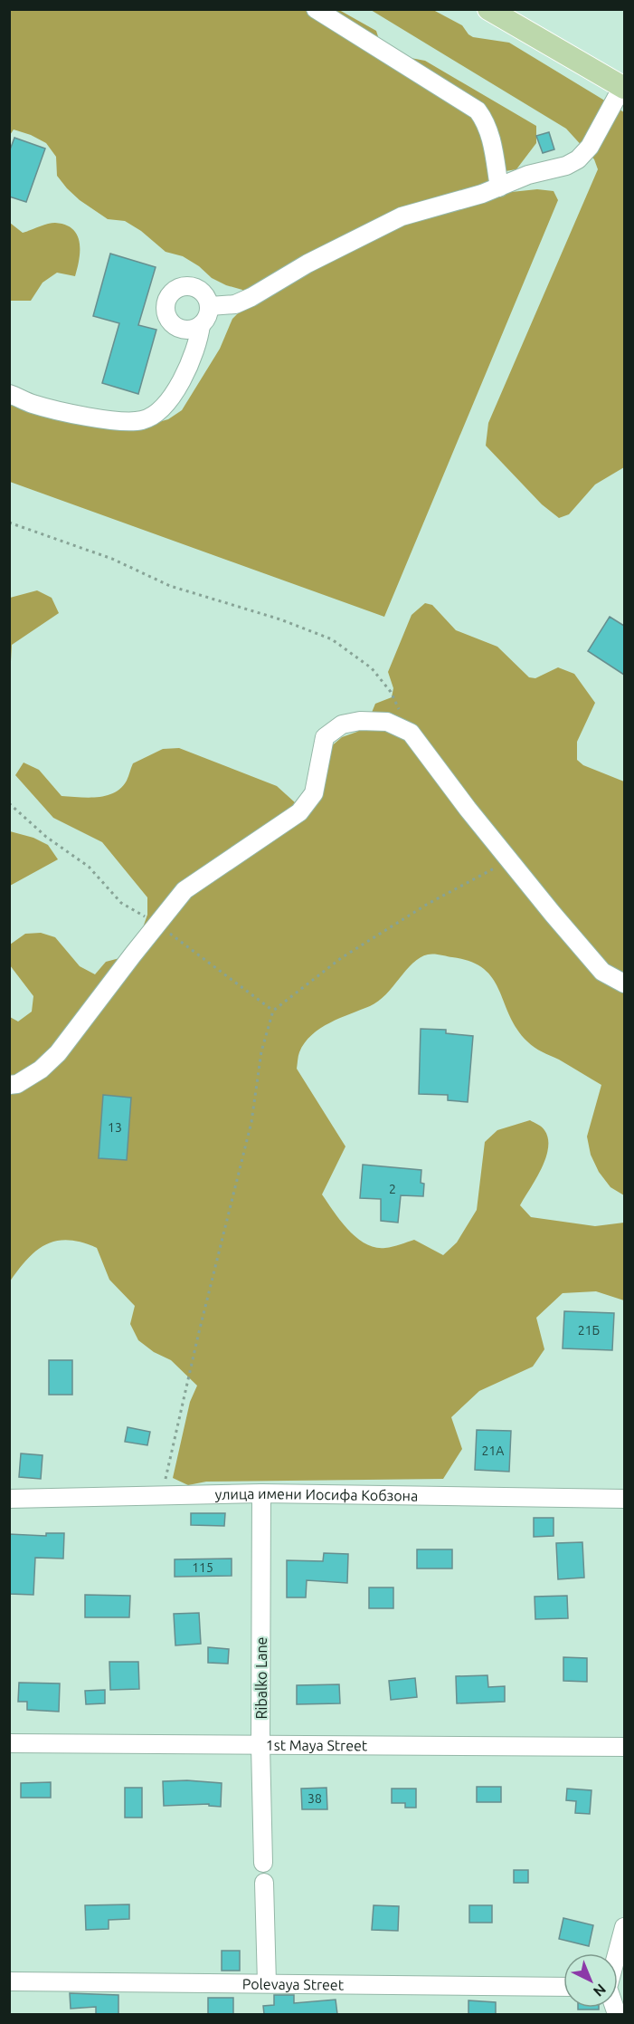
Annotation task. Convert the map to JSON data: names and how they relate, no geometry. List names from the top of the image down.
{
  "streets": {
    "street": [
      "улица имени Иосифа Кобзона",
      "Ribalko Lane",
      "1st Maya Street",
      "Polevaya Street"
    ]
  },
  "crossings": [
    ["улица имени Иосифа Кобзона", "Ribalko Lane"],
    ["Ribalko Lane", "1st Maya Street"]
  ],
  "house_numbers": [
    "13",
    "2",
    "21Б",
    "21А",
    "115",
    "38"
  ],
  "north": "bottom right"
}
